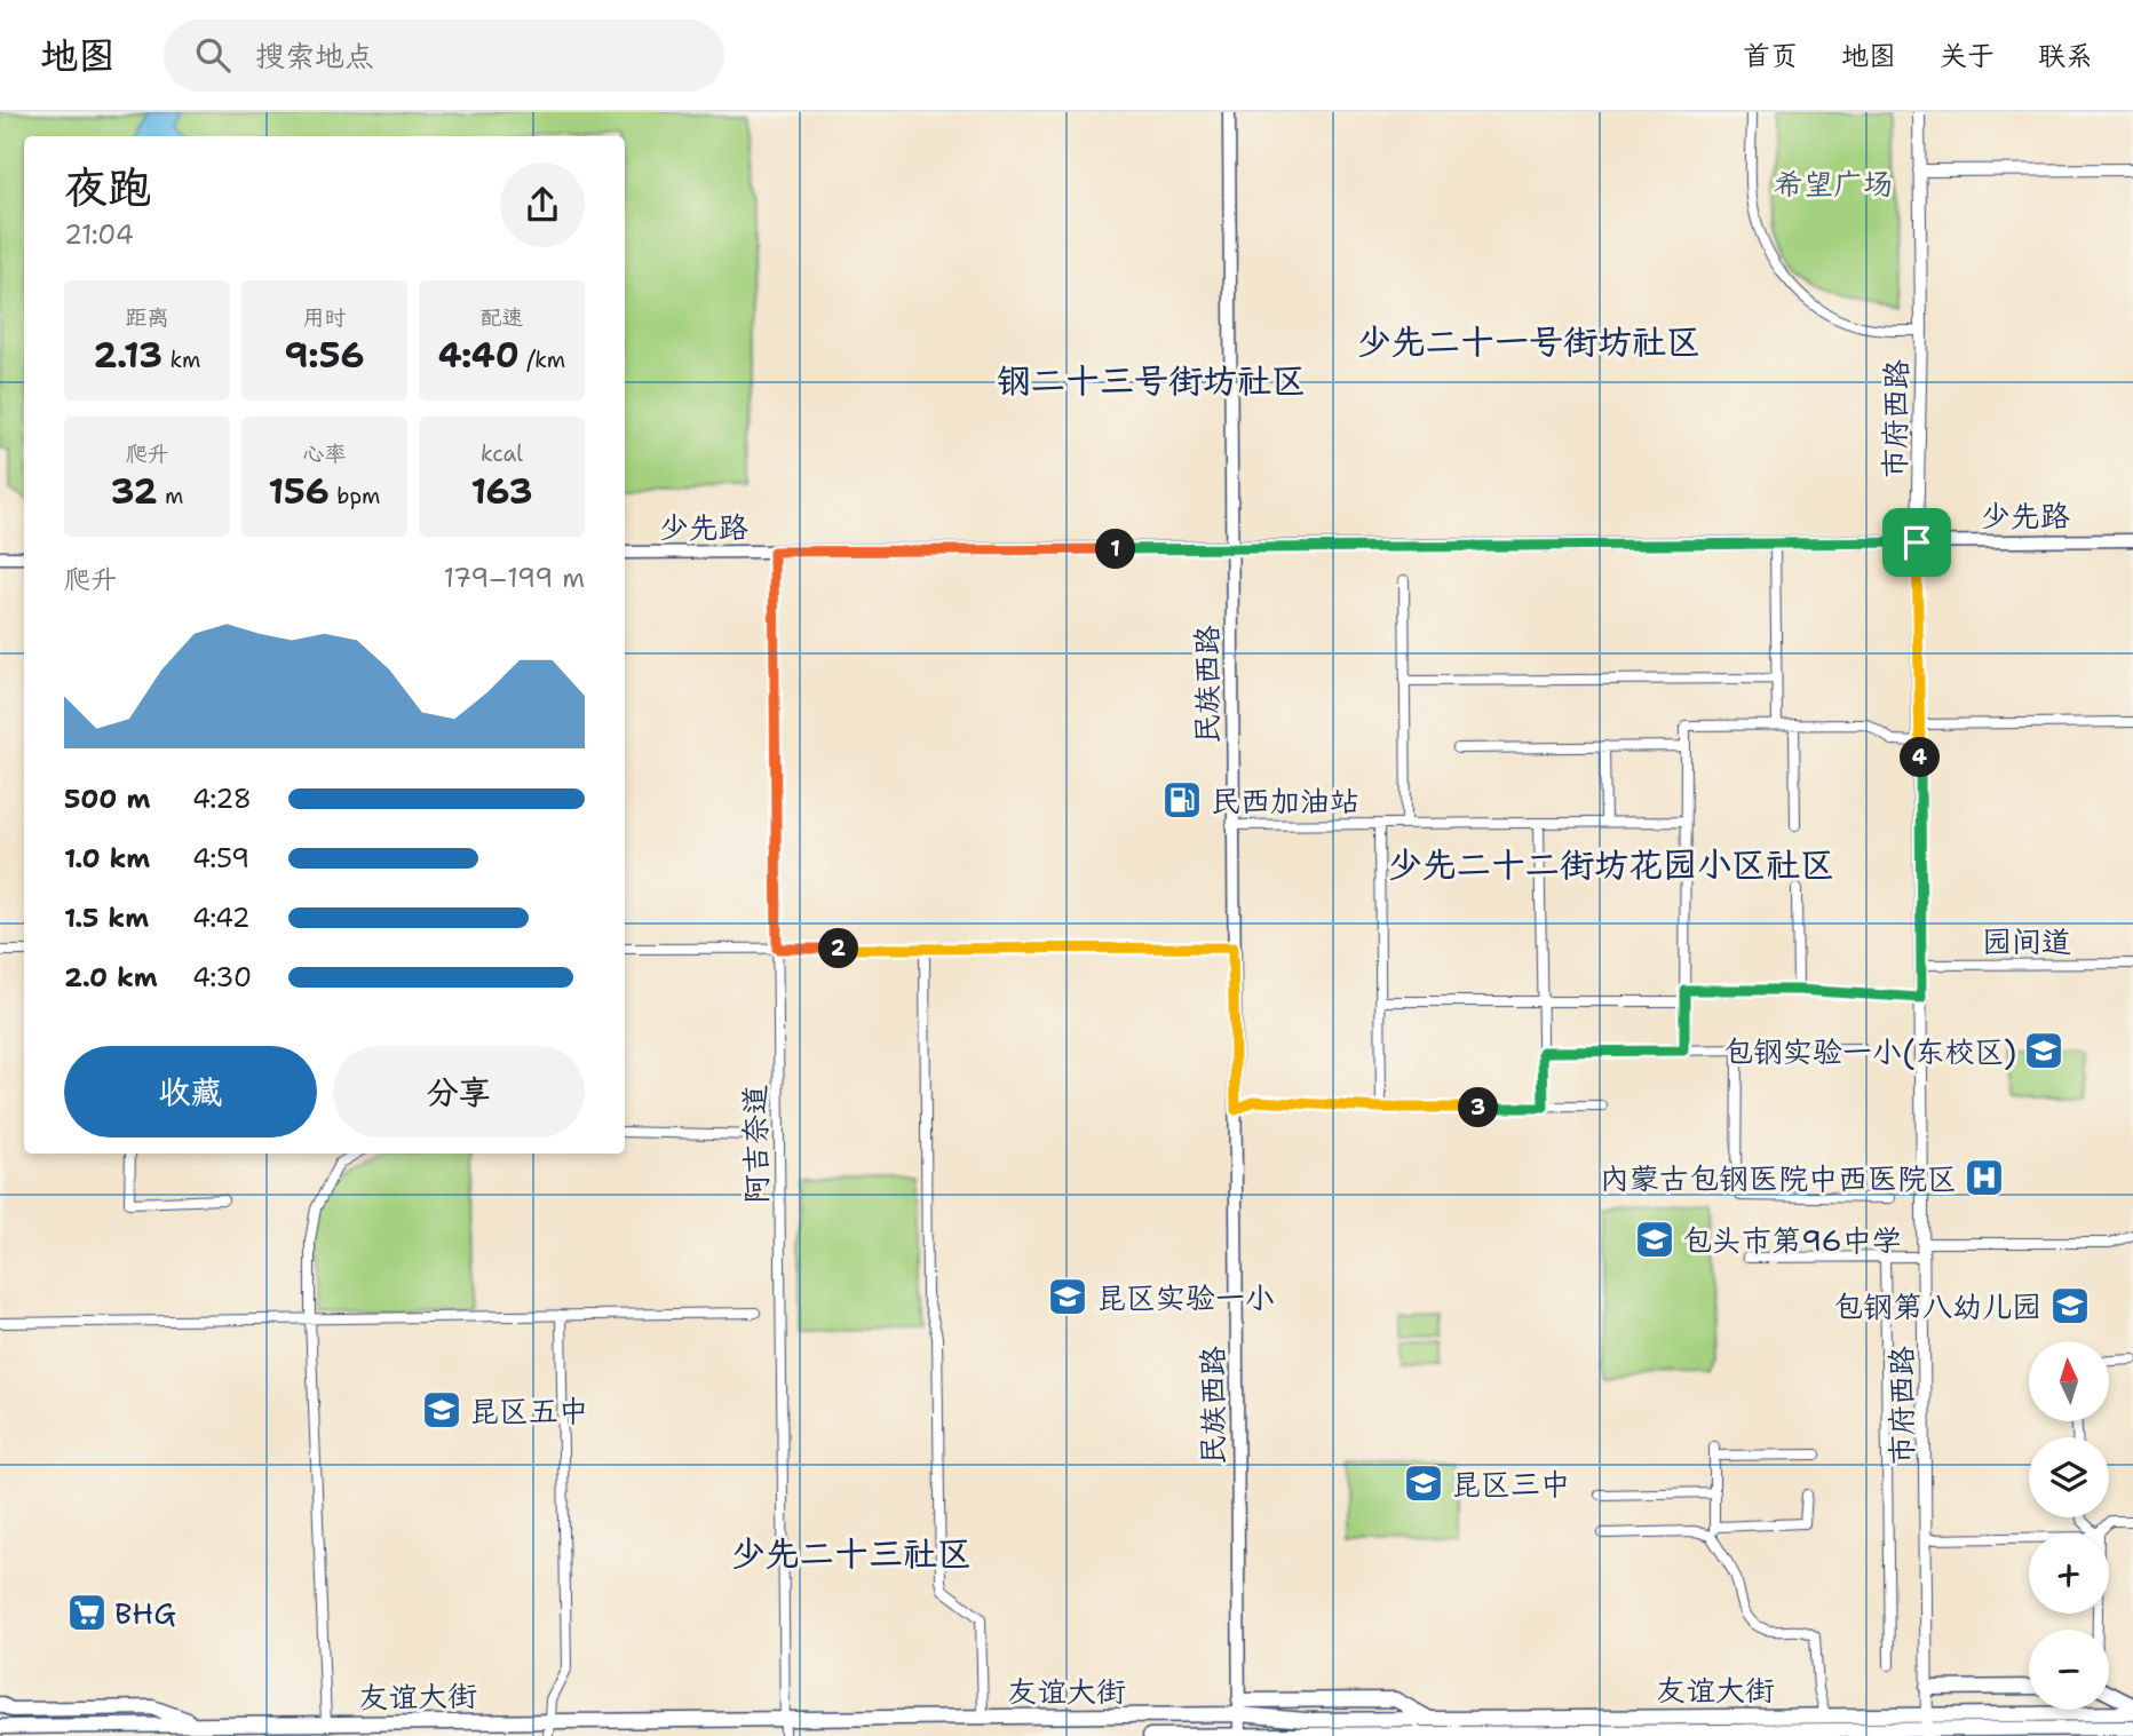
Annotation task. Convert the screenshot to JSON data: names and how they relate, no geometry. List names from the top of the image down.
{
  "streets": {
    "main road": ["少先路", "民族西路", "友谊大街"],
    "street": ["市府西路", "园间道", "阿吉奈道"]
  },
  "crossings": [
    ["市府西路", "少先路"],
    ["市府西路", "园间道"],
    ["市府西路", "友谊大街"],
    ["少先路", "民族西路"],
    ["少先路", "阿吉奈道"],
    ["民族西路", "友谊大街"],
    ["阿吉奈道", "友谊大街"]
  ],
  "districts": [
    "少先二十一号街坊社区",
    "钢二十三号街坊社区",
    "少先二十二街坊花园小区社区",
    "少先二十三社区"
  ],
  "parks": ["希望广场"],
  "places": {
    "fuel station": ["民西加油站"],
    "school or university": [
      "包钢实验一小(东校区)",
      "包头市第96中学",
      "昆区实验一小",
      "包钢第八幼儿园",
      "昆区五中",
      "昆区三中"
    ],
    "hospital": ["内蒙古包钢医院中西医院区"],
    "supermarket": ["BHG"]
  },
  "north": "top",
  "page": {
    "header": "地图",
    "search": "搜索地点",
    "nav": [
      "首页",
      "地图",
      "关于",
      "联系"
    ],
    "heading": ["夜跑", "21:04"],
    "stats": [
      ["距离", "2.13 km"],
      ["用时", "9:56"],
      ["配速", "4:40 /km"],
      ["爬升", "32 m"],
      ["心率", "156 bpm"],
      ["kcal", "163"]
    ],
    "pins": [
      "1",
      "4",
      "2",
      "3"
    ],
    "chart": ["爬升", "179–199 m"],
    "list": [
      {
        "name": "500 m",
        "note": "4:28"
      },
      {
        "name": "1.0 km",
        "note": "4:59"
      },
      {
        "name": "1.5 km",
        "note": "4:42"
      },
      {
        "name": "2.0 km",
        "note": "4:30"
      }
    ],
    "buttons": ["收藏", "分享"],
    "map_buttons": ["+", "−"]
  }
}
